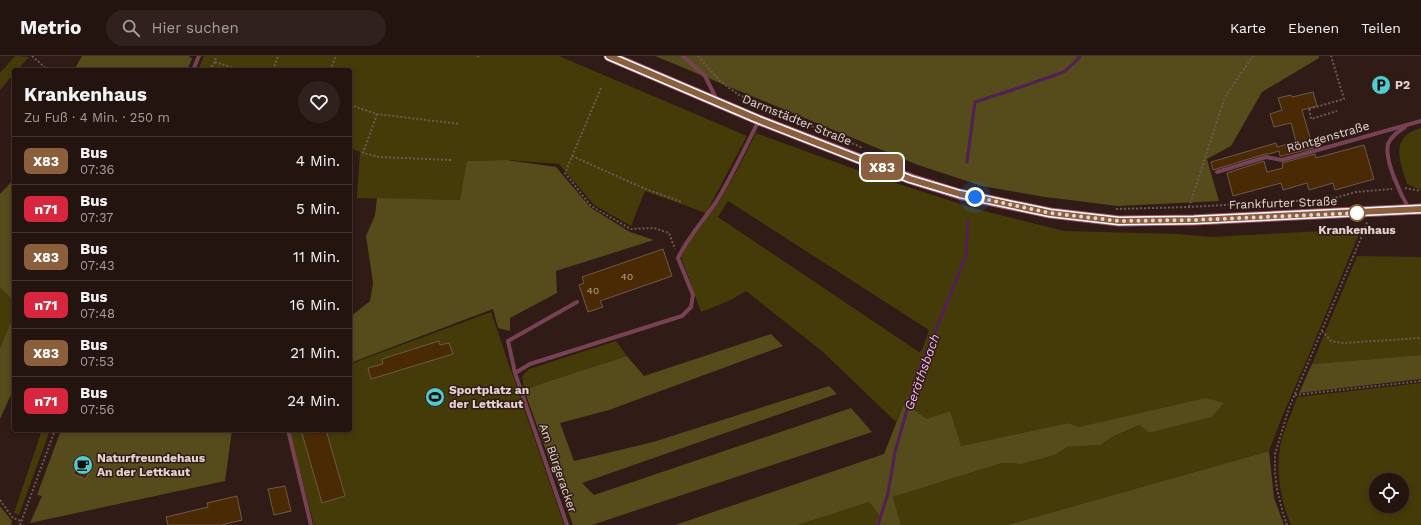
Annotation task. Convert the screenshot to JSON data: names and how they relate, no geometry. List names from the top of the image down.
{
  "streets": {
    "main road": ["Darmstädter Straße", "Frankfurter Straße"],
    "lane": ["Röntgenstraße", "Am Bürgeracker"]
  },
  "crossings": [
    ["Darmstädter Straße", "Frankfurter Straße"]
  ],
  "water": ["Geräthsbach"],
  "places": {
    "parking": ["P2"],
    "other": ["Krankenhaus"],
    "sports": ["Sportplatz an der Lettkaut"],
    "cafe": ["Naturfreundehaus An der Lettkaut"]
  },
  "lines": ["bus line X83"],
  "house_numbers": ["40", "40"],
  "page": {
    "header": "Metrio",
    "search": "Hier suchen",
    "nav": ["Karte", "Ebenen", "Teilen"],
    "on_map": "X83",
    "heading": ["Krankenhaus", "Zu Fuß · 4 Min. · 250 m"],
    "list": [
      {
        "mark": "X83",
        "name": "Bus",
        "note": "07:36",
        "value": "4 Min."
      },
      {
        "mark": "n71",
        "name": "Bus",
        "note": "07:37",
        "value": "5 Min."
      },
      {
        "mark": "X83",
        "name": "Bus",
        "note": "07:43",
        "value": "11 Min."
      },
      {
        "mark": "n71",
        "name": "Bus",
        "note": "07:48",
        "value": "16 Min."
      },
      {
        "mark": "X83",
        "name": "Bus",
        "note": "07:53",
        "value": "21 Min."
      },
      {
        "mark": "n71",
        "name": "Bus",
        "note": "07:56",
        "value": "24 Min."
      }
    ]
  }
}
